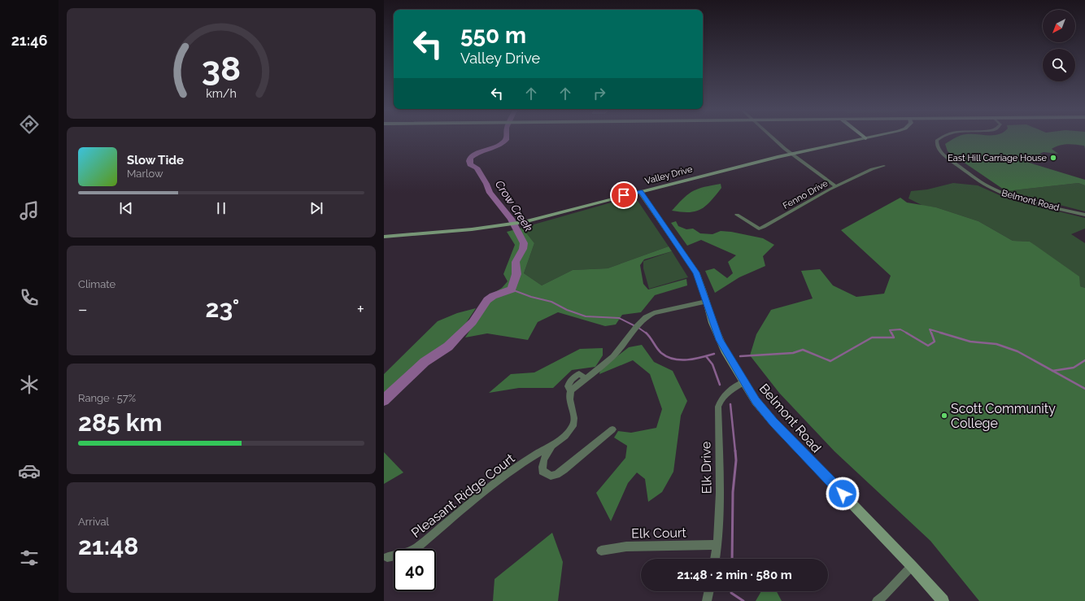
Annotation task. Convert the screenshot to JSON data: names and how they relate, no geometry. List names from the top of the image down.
{
  "streets": {
    "street": [
      "Valley Drive",
      "Fenno Drive",
      "Belmont Road",
      "Elk Drive",
      "Pleasant Ridge Court",
      "Elk Court"
    ]
  },
  "crossings": [
    ["Valley Drive", "Belmont Road"],
    ["Belmont Road", "Elk Drive"],
    ["Belmont Road", "Pleasant Ridge Court"],
    ["Elk Drive", "Elk Court"]
  ],
  "water": ["Crow Creek"],
  "places": ["East Hill Carriage House", "Scott Community College"],
  "north": "bottom left",
  "page": {
    "tabs": "21:46",
    "turn": ["550 m", "Valley Drive"],
    "song": ["Slow Tide", "Marlow"],
    "tile": [
      "Climate",
      ["Range · 57%", "285 km"],
      ["Arrival", "21:48"]
    ],
    "heat": ["−", "23°", "+"],
    "limit": "40",
    "trip": "21:48 · 2 min · 580 m",
    "gauge": ["38", "km/h"]
  }
}
